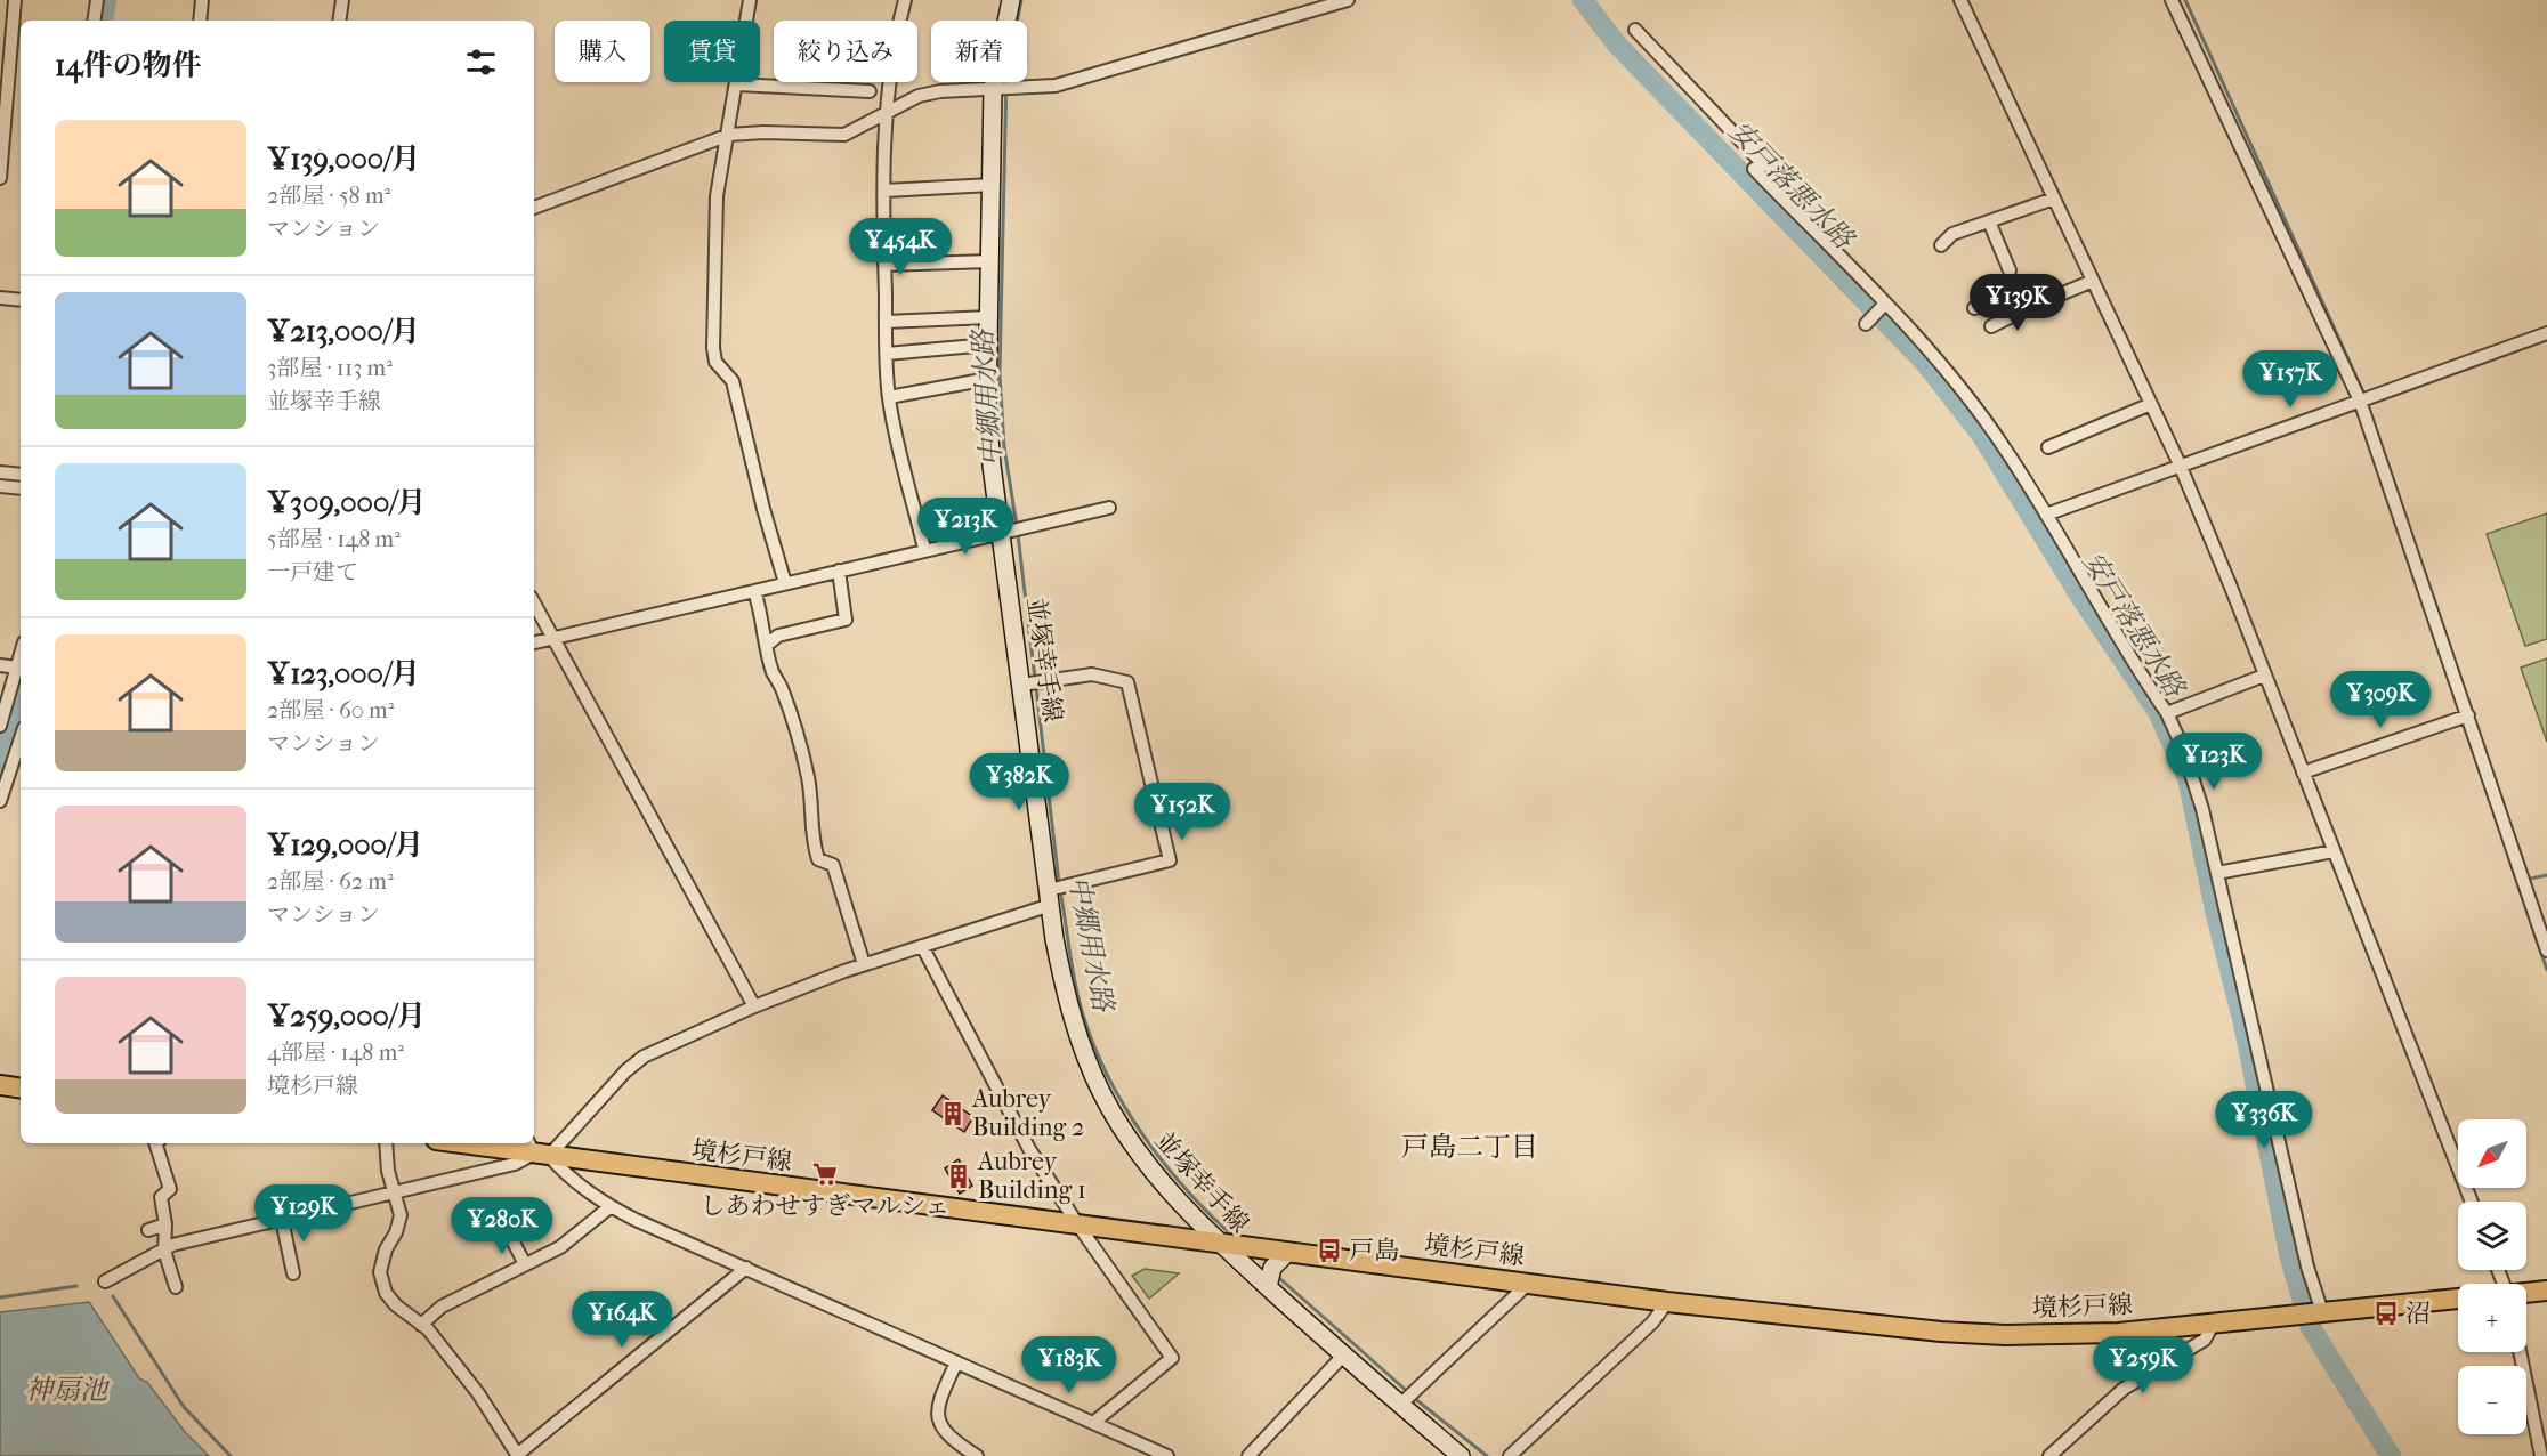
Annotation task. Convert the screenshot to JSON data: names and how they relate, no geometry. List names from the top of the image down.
{
  "streets": {
    "main road": ["並塚幸手線", "境杉戸線"]
  },
  "crossings": [
    ["並塚幸手線", "境杉戸線"]
  ],
  "districts": ["戸島二丁目"],
  "water": ["安戸落悪水路", "中郷用水路", "神扇池"],
  "places": {
    "building": ["Aubrey Building 2", "Aubrey Building 1"],
    "supermarket": ["しあわせすぎマルシェ"],
    "bus stop": ["戸島", "沼"]
  },
  "north": "bottom left",
  "page": {
    "chip": [
      "購入",
      "賃貸",
      "絞り込み",
      "新着"
    ],
    "heading": "14件の物件",
    "list": [
      {
        "name": "¥139,000/月",
        "note": "2部屋 · 58 m² · マンション"
      },
      {
        "name": "¥213,000/月",
        "note": "3部屋 · 113 m² · 並塚幸手線"
      },
      {
        "name": "¥309,000/月",
        "note": "5部屋 · 148 m² · 一戸建て"
      },
      {
        "name": "¥123,000/月",
        "note": "2部屋 · 60 m² · マンション"
      },
      {
        "name": "¥129,000/月",
        "note": "2部屋 · 62 m² · マンション"
      },
      {
        "name": "¥259,000/月",
        "note": "4部屋 · 148 m² · 境杉戸線"
      }
    ],
    "price": [
      "¥454K",
      "¥139K",
      "¥157K",
      "¥213K",
      "¥309K",
      "¥123K",
      "¥382K",
      "¥152K",
      "¥336K",
      "¥129K",
      "¥280K",
      "¥164K",
      "¥183K",
      "¥259K"
    ],
    "map_buttons": ["+", "−"]
  }
}
